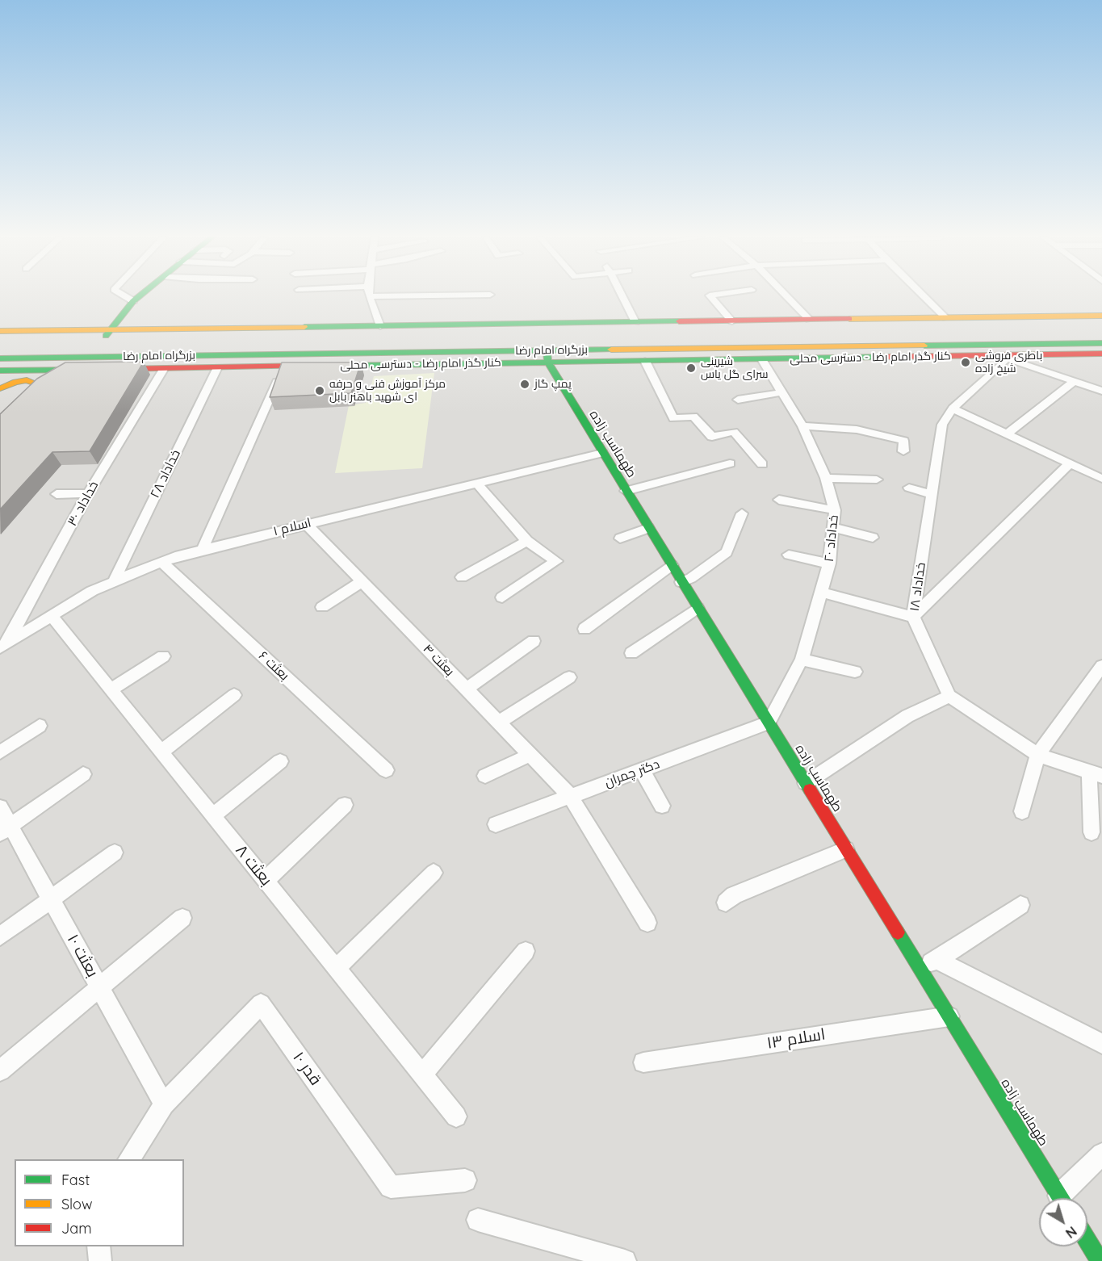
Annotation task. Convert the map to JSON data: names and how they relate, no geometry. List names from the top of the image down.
{
  "streets": {
    "main road": ["بزرگراه امام رضا", "کنار گذر امام رضا - دسترسی محلی", "طهماسب زاده"],
    "street": [
      "خداداد ۲۸",
      "خداداد ۳۰",
      "اسلام ۱",
      "خداداد ۲۰",
      "خداداد ۱۸",
      "بعثت ۴",
      "بعثت ۶",
      "دکتر چمران",
      "بعثت ۸",
      "بعثت ۱۰",
      "اسلام ۱۳",
      "قدر ۱۰"
    ]
  },
  "crossings": [
    ["کنار گذر امام رضا - دسترسی محلی", "طهماسب زاده"],
    ["کنار گذر امام رضا - دسترسی محلی", "خداداد ۲۸"],
    ["کنار گذر امام رضا - دسترسی محلی", "خداداد ۳۰"],
    ["کنار گذر امام رضا - دسترسی محلی", "خداداد ۲۰"],
    ["کنار گذر امام رضا - دسترسی محلی", "خداداد ۱۸"],
    ["طهماسب زاده", "اسلام ۱"],
    ["طهماسب زاده", "خداداد ۲۰"],
    ["طهماسب زاده", "دکتر چمران"],
    ["طهماسب زاده", "اسلام ۱۳"],
    ["خداداد ۲۸", "اسلام ۱"],
    ["خداداد ۳۰", "اسلام ۱"],
    ["اسلام ۱", "بعثت ۴"],
    ["اسلام ۱", "بعثت ۶"],
    ["اسلام ۱", "بعثت ۸"],
    ["خداداد ۲۰", "دکتر چمران"],
    ["بعثت ۴", "دکتر چمران"],
    ["بعثت ۱۰", "قدر ۱۰"]
  ],
  "places": [
    "باطری فروشی شیخ زاده",
    "شیرینی سرای گل یاس",
    "پمپ گاز",
    "مرکز آموزش فنی و حرفه ای شهید باهنر بابل"
  ],
  "legend": ["Fast", "Slow", "Jam"],
  "north": "bottom right"
}
